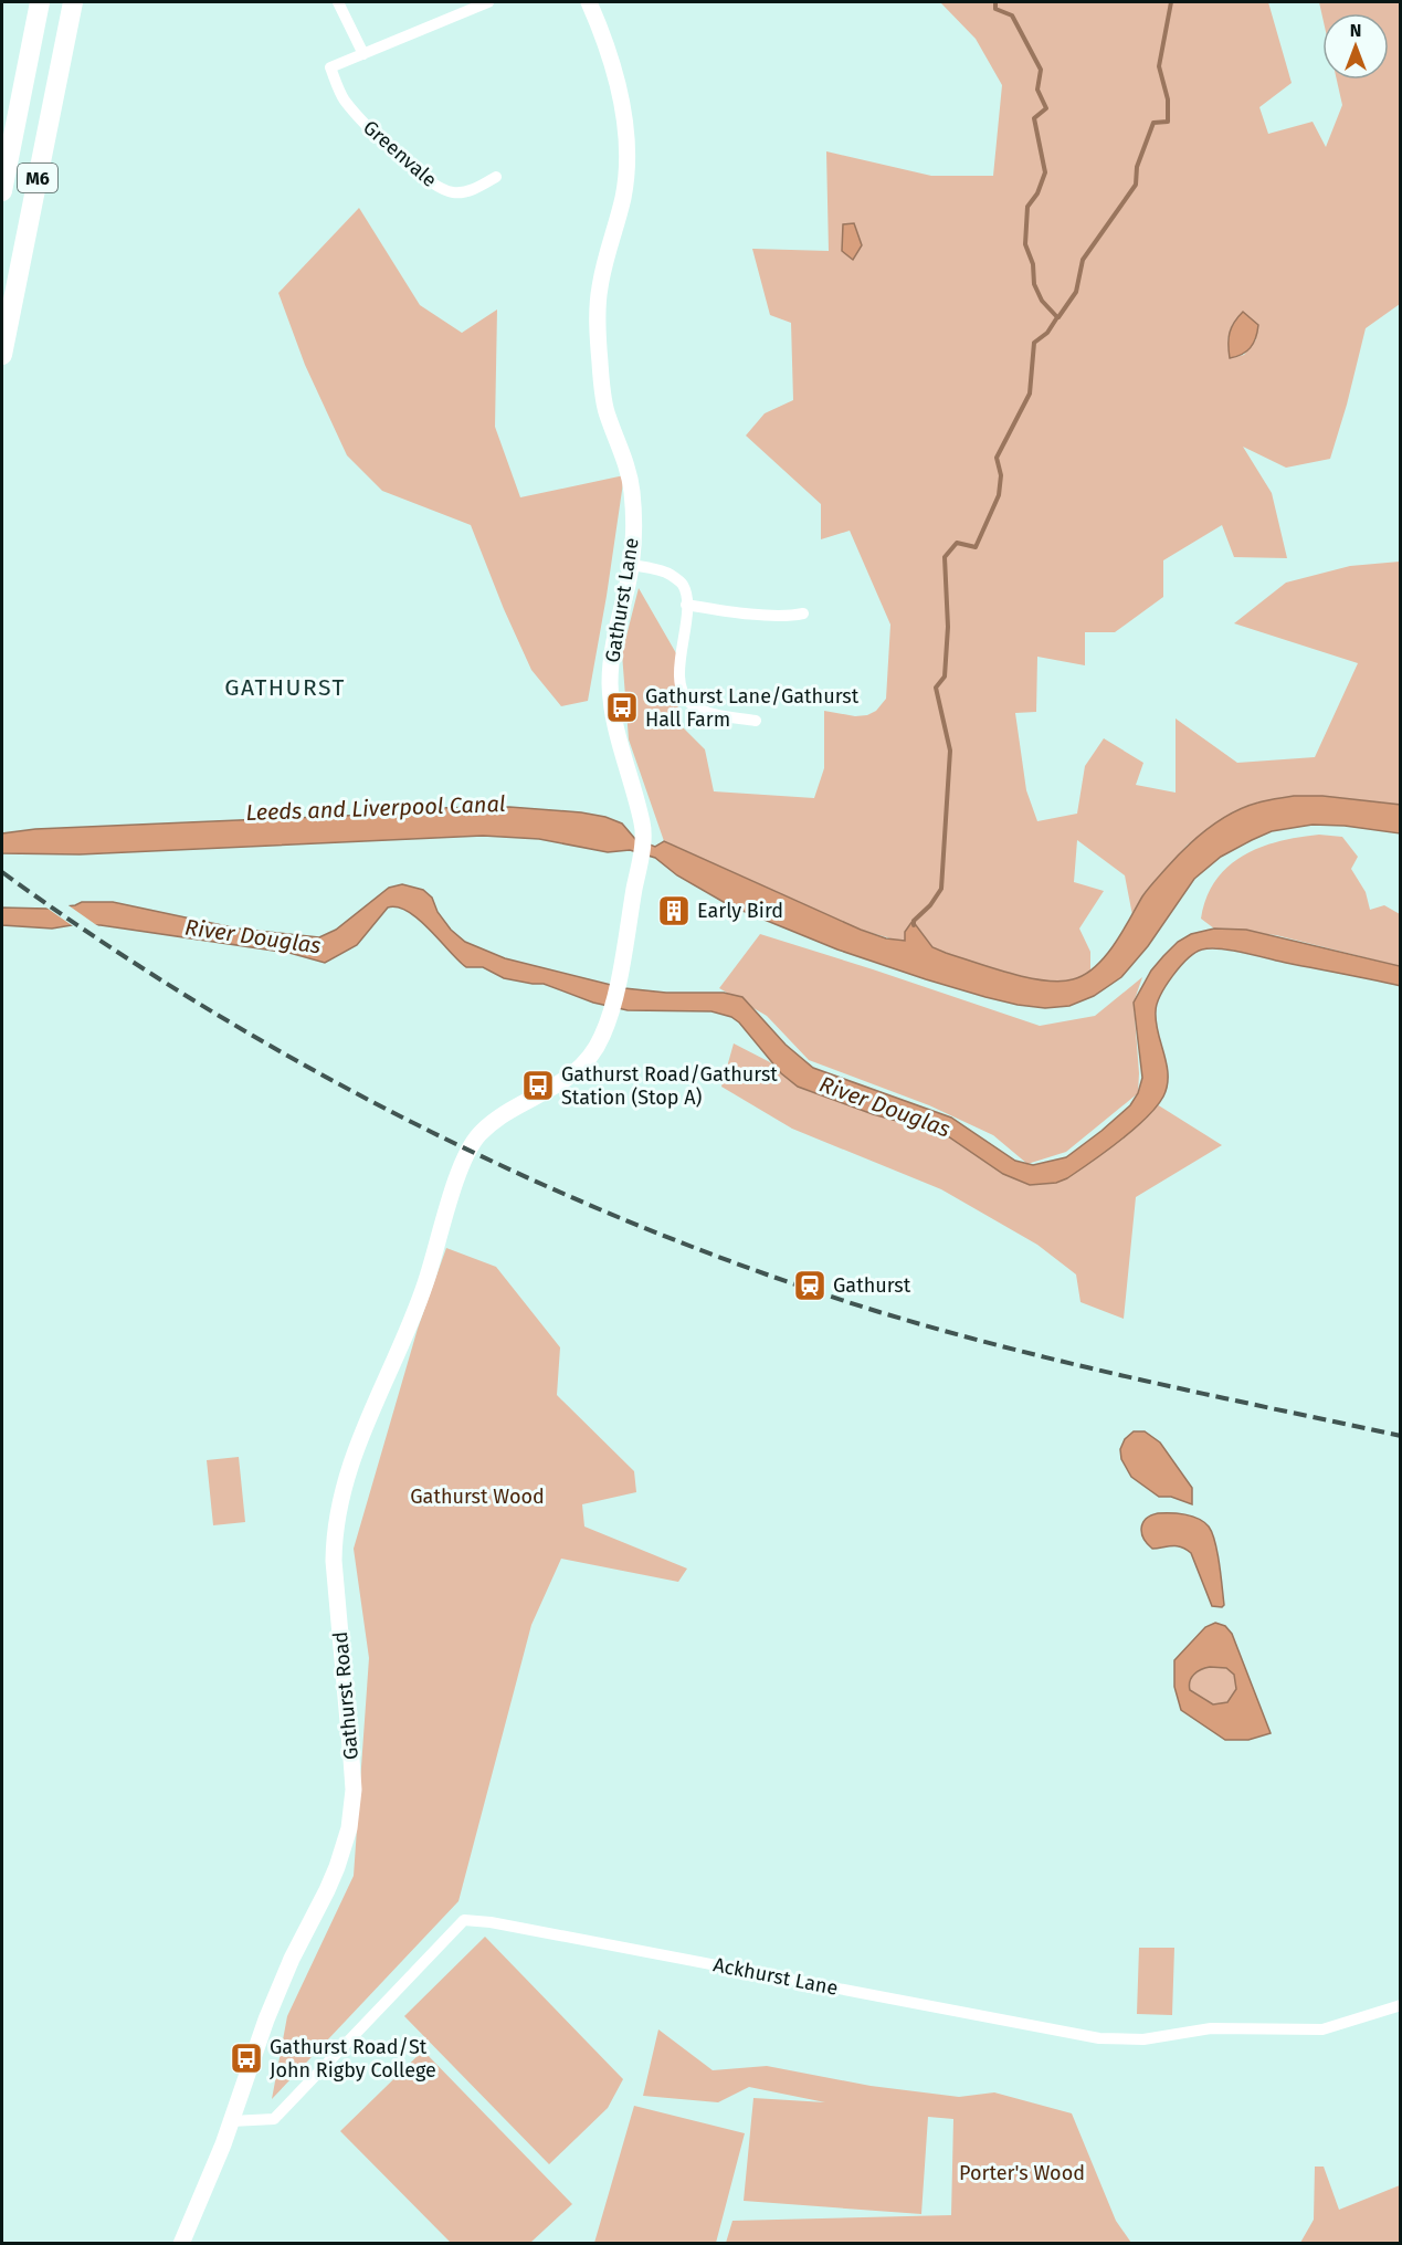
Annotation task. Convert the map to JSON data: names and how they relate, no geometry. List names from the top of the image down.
{
  "streets": {
    "highway": ["M6"],
    "main road": ["Gathurst Lane", "Gathurst Road"],
    "street": ["Greenvale", "Ackhurst Lane"]
  },
  "crossings": [
    ["Gathurst Lane", "Gathurst Road"],
    ["Gathurst Road", "Ackhurst Lane"]
  ],
  "districts": ["GATHURST"],
  "water": ["Leeds and Liverpool Canal", "River Douglas"],
  "parks": ["Gathurst Wood", "Porter's Wood"],
  "places": {
    "bus stop": ["Gathurst Lane/Gathurst Hall Farm", "Gathurst Road/Gathurst Station (Stop A)", "Gathurst Road/St John Rigby College"],
    "building": ["Early Bird"],
    "station": ["Gathurst"]
  },
  "north": "top"
}
